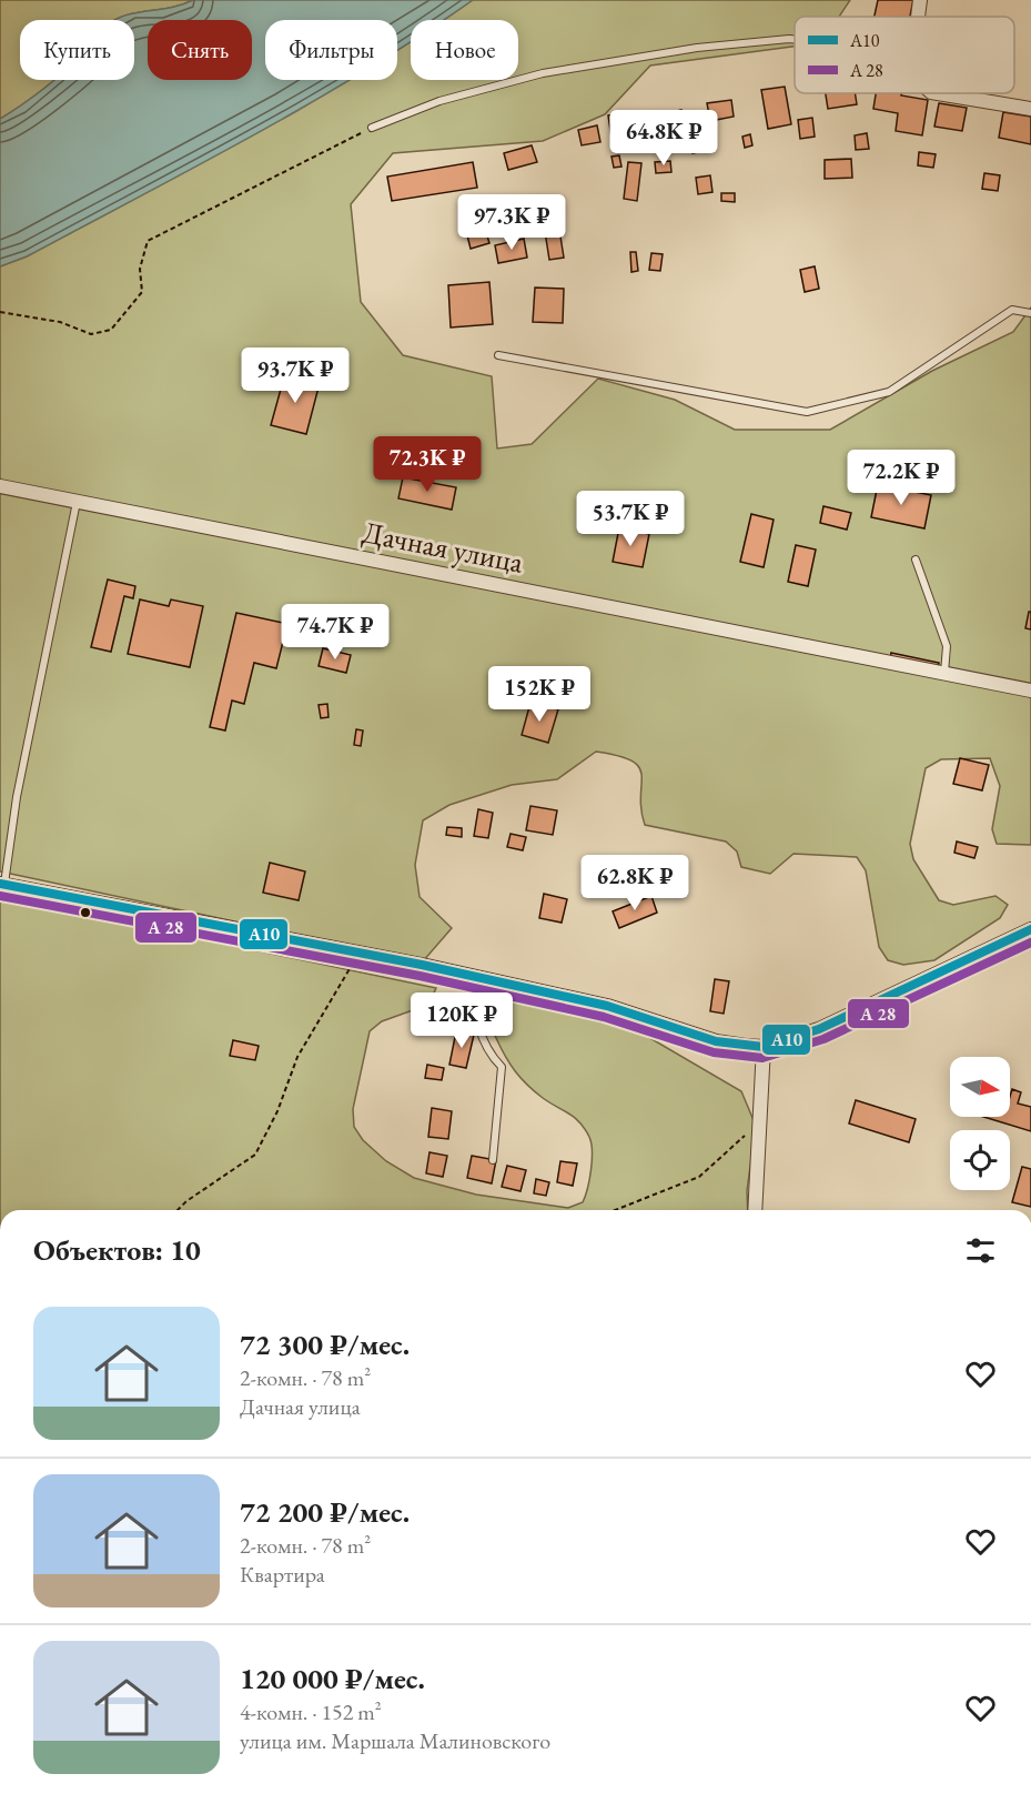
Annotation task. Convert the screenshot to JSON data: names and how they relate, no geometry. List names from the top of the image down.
{
  "streets": {
    "street": ["Дачная улица"]
  },
  "lines": ["transit line А10"],
  "legend": ["А10", "А 28"],
  "north": "right",
  "page": {
    "chip": [
      "Купить",
      "Снять",
      "Фильтры",
      "Новое"
    ],
    "price": [
      "64.8K ₽",
      "97.3K ₽",
      "93.7K ₽",
      "72.3K ₽",
      "72.2K ₽",
      "53.7K ₽",
      "74.7K ₽",
      "152K ₽",
      "62.8K ₽",
      "120K ₽"
    ],
    "heading": "Объектов: 10",
    "list": [
      {
        "name": "72 300 ₽/мес.",
        "note": "2-комн. · 78 m² · Дачная улица"
      },
      {
        "name": "72 200 ₽/мес.",
        "note": "2-комн. · 78 m² · Квартира"
      },
      {
        "name": "120 000 ₽/мес.",
        "note": "4-комн. · 152 m² · улица им. Маршала Малиновского"
      }
    ]
  }
}
